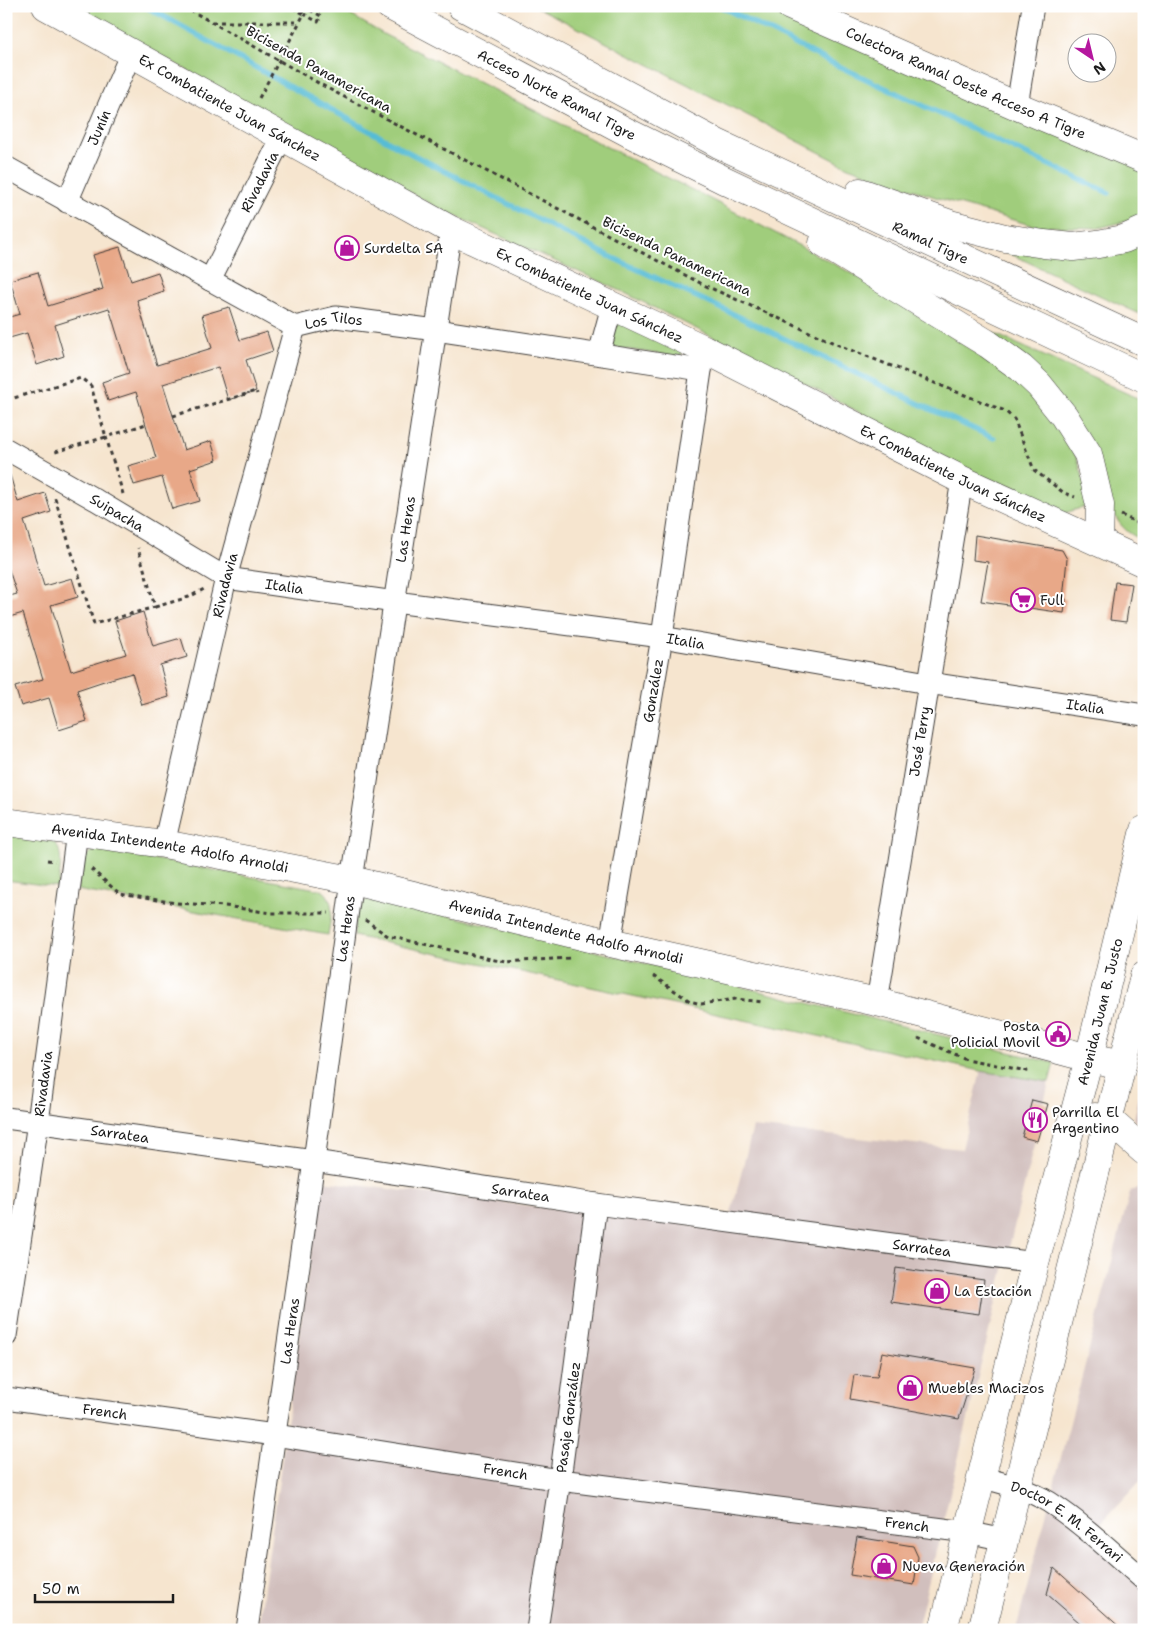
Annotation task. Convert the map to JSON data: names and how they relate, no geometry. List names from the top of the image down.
{
  "streets": {
    "main road": [
      "Colectora Ramal Oeste Acceso A Tigre",
      "Acceso Norte Ramal Tigre",
      "Ex Combatiente Juan Sánchez",
      "Ramal Tigre",
      "Avenida Intendente Adolfo Arnoldi",
      "Avenida Juan B. Justo"
    ],
    "street": [
      "Junín",
      "Rivadavia",
      "Los Tilos",
      "Suipacha",
      "Las Heras",
      "Italia",
      "González",
      "José Terry",
      "Sarratea",
      "French",
      "Pasaje González",
      "Doctor E. M. Ferrari"
    ],
    "path": ["Bicisenda Panamericana"]
  },
  "crossings": [
    ["Ex Combatiente Juan Sánchez", "Junín"],
    ["Ex Combatiente Juan Sánchez", "Rivadavia"],
    ["Ex Combatiente Juan Sánchez", "Los Tilos"],
    ["Ex Combatiente Juan Sánchez", "Las Heras"],
    ["Ex Combatiente Juan Sánchez", "González"],
    ["Ex Combatiente Juan Sánchez", "José Terry"],
    ["Junín", "Los Tilos"],
    ["Rivadavia", "Los Tilos"],
    ["Rivadavia", "Suipacha"],
    ["Rivadavia", "Italia"],
    ["Rivadavia", "Avenida Intendente Adolfo Arnoldi"],
    ["Rivadavia", "Sarratea"],
    ["Los Tilos", "Las Heras"],
    ["Los Tilos", "González"],
    ["Suipacha", "Italia"],
    ["Las Heras", "Italia"],
    ["Las Heras", "Avenida Intendente Adolfo Arnoldi"],
    ["Las Heras", "Sarratea"],
    ["Las Heras", "French"],
    ["Italia", "González"],
    ["Italia", "José Terry"],
    ["González", "Avenida Intendente Adolfo Arnoldi"],
    ["José Terry", "Avenida Intendente Adolfo Arnoldi"],
    ["Avenida Intendente Adolfo Arnoldi", "Avenida Juan B. Justo"],
    ["Avenida Juan B. Justo", "Sarratea"],
    ["Avenida Juan B. Justo", "French"],
    ["Avenida Juan B. Justo", "Doctor E. M. Ferrari"],
    ["Sarratea", "Pasaje González"],
    ["French", "Pasaje González"]
  ],
  "places": {
    "shop": [
      "Surdelta SA",
      "La Estación",
      "Muebles Macizos",
      "Nueva Generación"
    ],
    "supermarket": ["Full"],
    "public building": ["Posta Policial Movil"],
    "restaurant": ["Parrilla El Argentino"]
  },
  "scale_bar": "50 m",
  "north": "bottom right"
}
